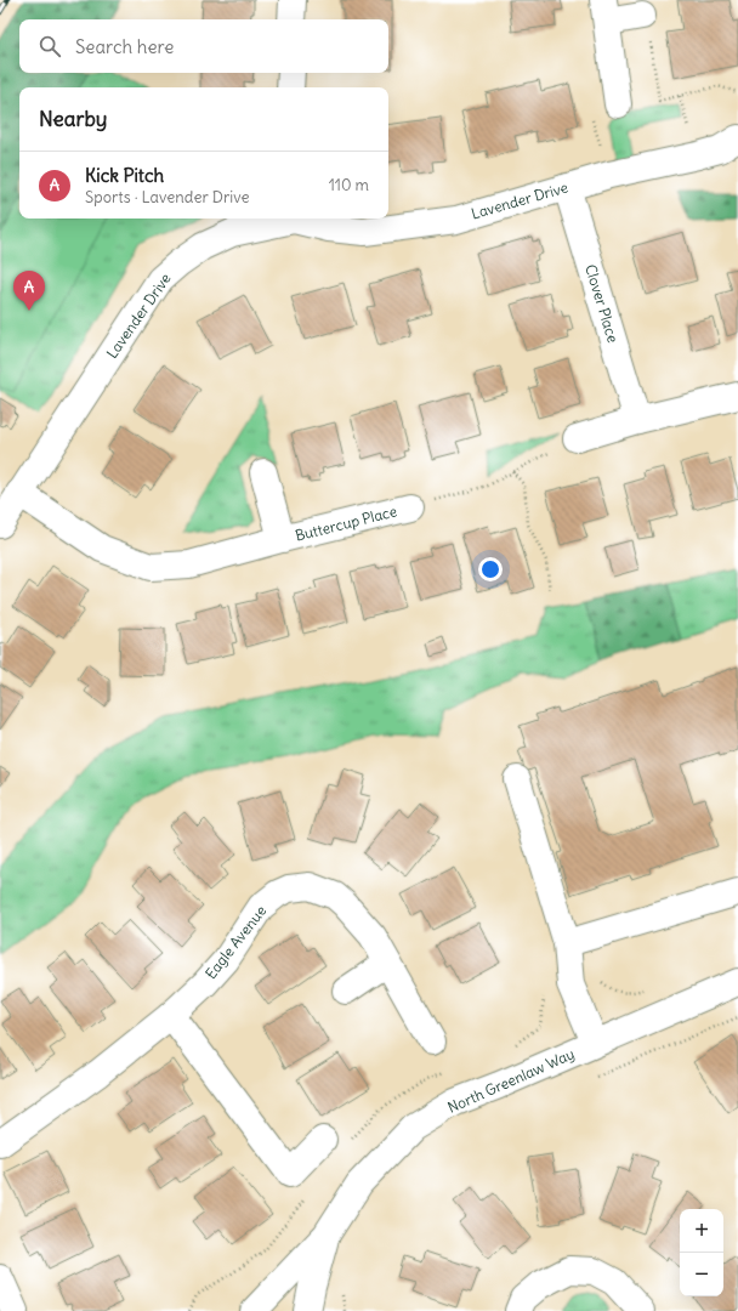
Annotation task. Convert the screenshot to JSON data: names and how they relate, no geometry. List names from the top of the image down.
{
  "streets": {
    "street": [
      "Lavender Drive",
      "Clover Place",
      "Buttercup Place",
      "Eagle Avenue",
      "North Greenlaw Way"
    ]
  },
  "crossings": [
    ["Lavender Drive", "Clover Place"],
    ["Lavender Drive", "Buttercup Place"]
  ],
  "page": {
    "search": "Search here",
    "heading": "Nearby",
    "list": [
      {
        "mark": "A",
        "name": "Kick Pitch",
        "note": "Sports · Lavender Drive",
        "value": "110 m"
      }
    ],
    "pins": "A",
    "map_buttons": ["+", "−"]
  }
}
